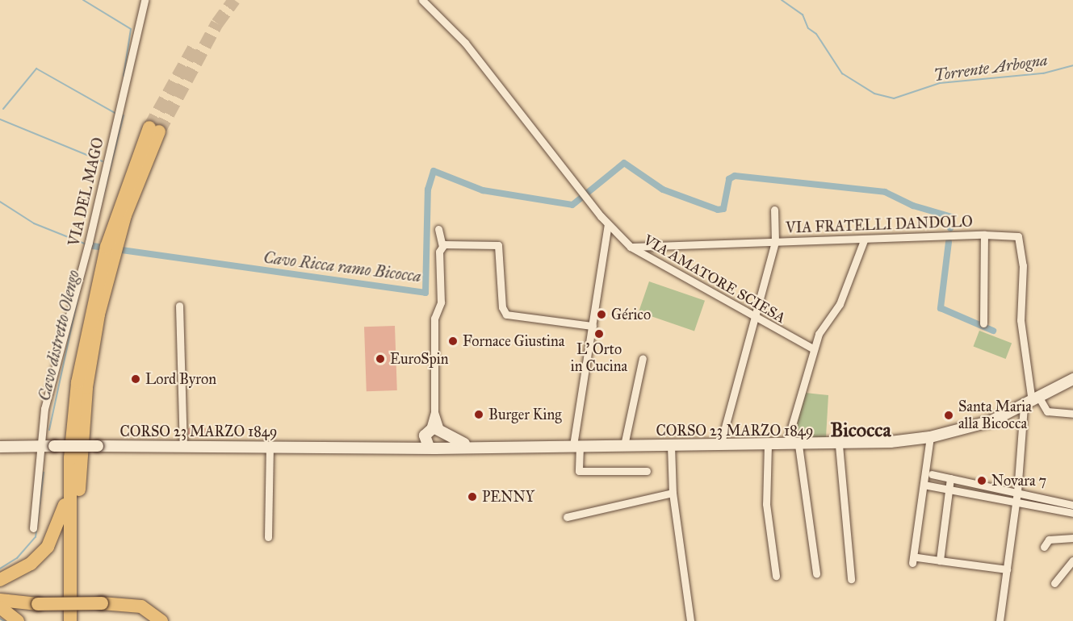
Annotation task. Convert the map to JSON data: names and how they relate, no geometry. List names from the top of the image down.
{
  "streets": {
    "main road": ["CORSO 23 MARZO 1849"],
    "street": ["VIA DEL MAGO", "VIA FRATELLI DANDOLO", "VIA AMATORE SCIESA"]
  },
  "crossings": [
    ["VIA DEL MAGO", "CORSO 23 MARZO 1849"],
    ["VIA FRATELLI DANDOLO", "VIA AMATORE SCIESA"],
    ["VIA FRATELLI DANDOLO", "CORSO 23 MARZO 1849"]
  ],
  "districts": ["Bicocca"],
  "water": ["Torrente Arbogna", "Cavo Ricca ramo Bicocca", "Cavo distretto Olengo"],
  "places": [
    "Gérico",
    "L' Orto in Cucina",
    "Fornace Giustina",
    "EuroSpin",
    "Lord Byron",
    "Burger King",
    "Santa Maria alla Bicocca",
    "Novara 7",
    "PENNY"
  ]
}
